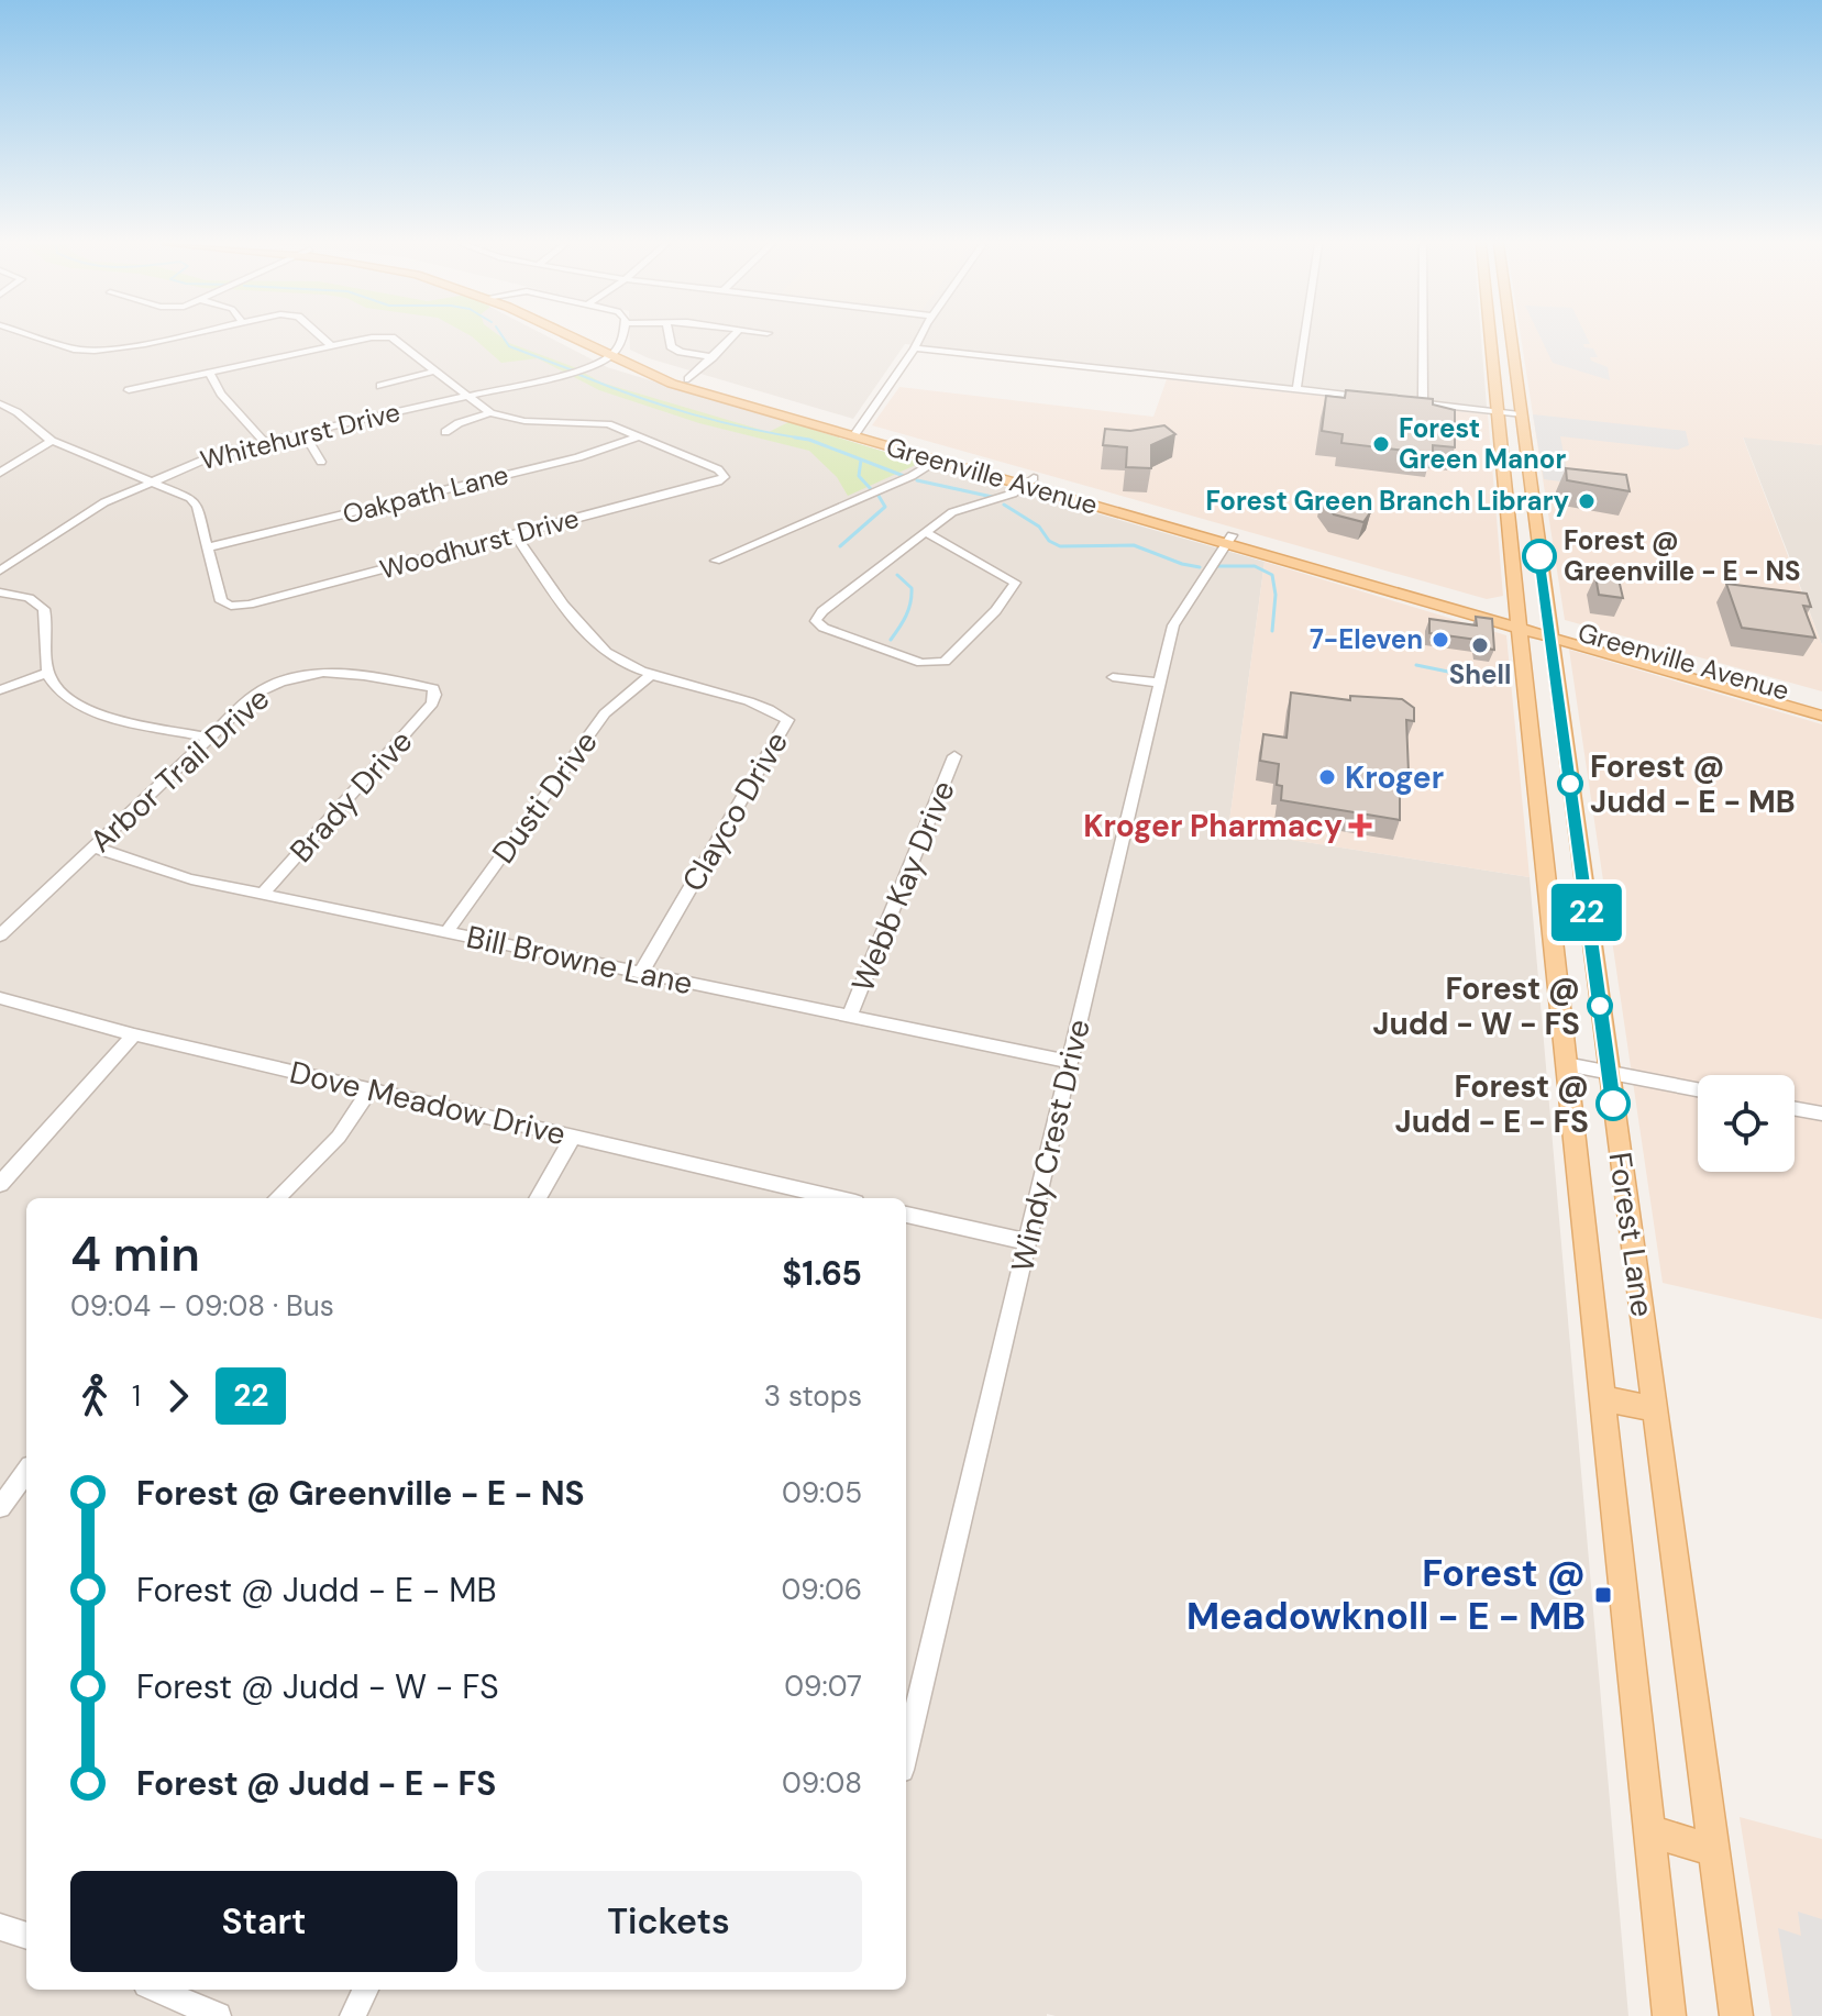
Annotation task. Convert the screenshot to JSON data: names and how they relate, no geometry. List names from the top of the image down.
{
  "streets": {
    "main road": ["Greenville Avenue", "Forest Lane"],
    "street": [
      "Whitehurst Drive",
      "Oakpath Lane",
      "Woodhurst Drive",
      "Arbor Trail Drive",
      "Brady Drive",
      "Dusti Drive",
      "Clayco Drive",
      "Webb Kay Drive",
      "Bill Browne Lane",
      "Dove Meadow Drive",
      "Windy Crest Drive"
    ]
  },
  "crossings": [
    ["Whitehurst Drive", "Greenville Avenue"],
    ["Greenville Avenue", "Windy Crest Drive"],
    ["Greenville Avenue", "Forest Lane"],
    ["Oakpath Lane", "Woodhurst Drive"],
    ["Woodhurst Drive", "Clayco Drive"],
    ["Arbor Trail Drive", "Brady Drive"],
    ["Arbor Trail Drive", "Bill Browne Lane"],
    ["Brady Drive", "Bill Browne Lane"],
    ["Dusti Drive", "Clayco Drive"],
    ["Dusti Drive", "Bill Browne Lane"],
    ["Clayco Drive", "Bill Browne Lane"],
    ["Webb Kay Drive", "Bill Browne Lane"],
    ["Bill Browne Lane", "Windy Crest Drive"]
  ],
  "places": {
    "other": [
      "Forest Green Manor",
      "Forest Green Branch Library",
      "Forest @ Greenville - E - NS",
      "7-Eleven",
      "Shell",
      "Kroger",
      "Forest @ Judd - E - MB",
      "Forest @ Judd - W - FS",
      "Forest @ Judd - E - FS"
    ],
    "health": ["Kroger Pharmacy"],
    "transit": ["Forest @ Meadowknoll - E - MB"]
  },
  "lines": ["bus line 22"],
  "page": {
    "on_map": "22",
    "heading": ["4 min", "09:04 – 09:08 · Bus", "$1.65"],
    "legs": ["1", "22", "3 stops"],
    "list": [
      {
        "name": "Forest @ Greenville - E - NS",
        "value": "09:05"
      },
      {
        "name": "Forest @ Judd - E - MB",
        "value": "09:06"
      },
      {
        "name": "Forest @ Judd - W - FS",
        "value": "09:07"
      },
      {
        "name": "Forest @ Judd - E - FS",
        "value": "09:08"
      }
    ],
    "buttons": ["Start", "Tickets"]
  }
}
